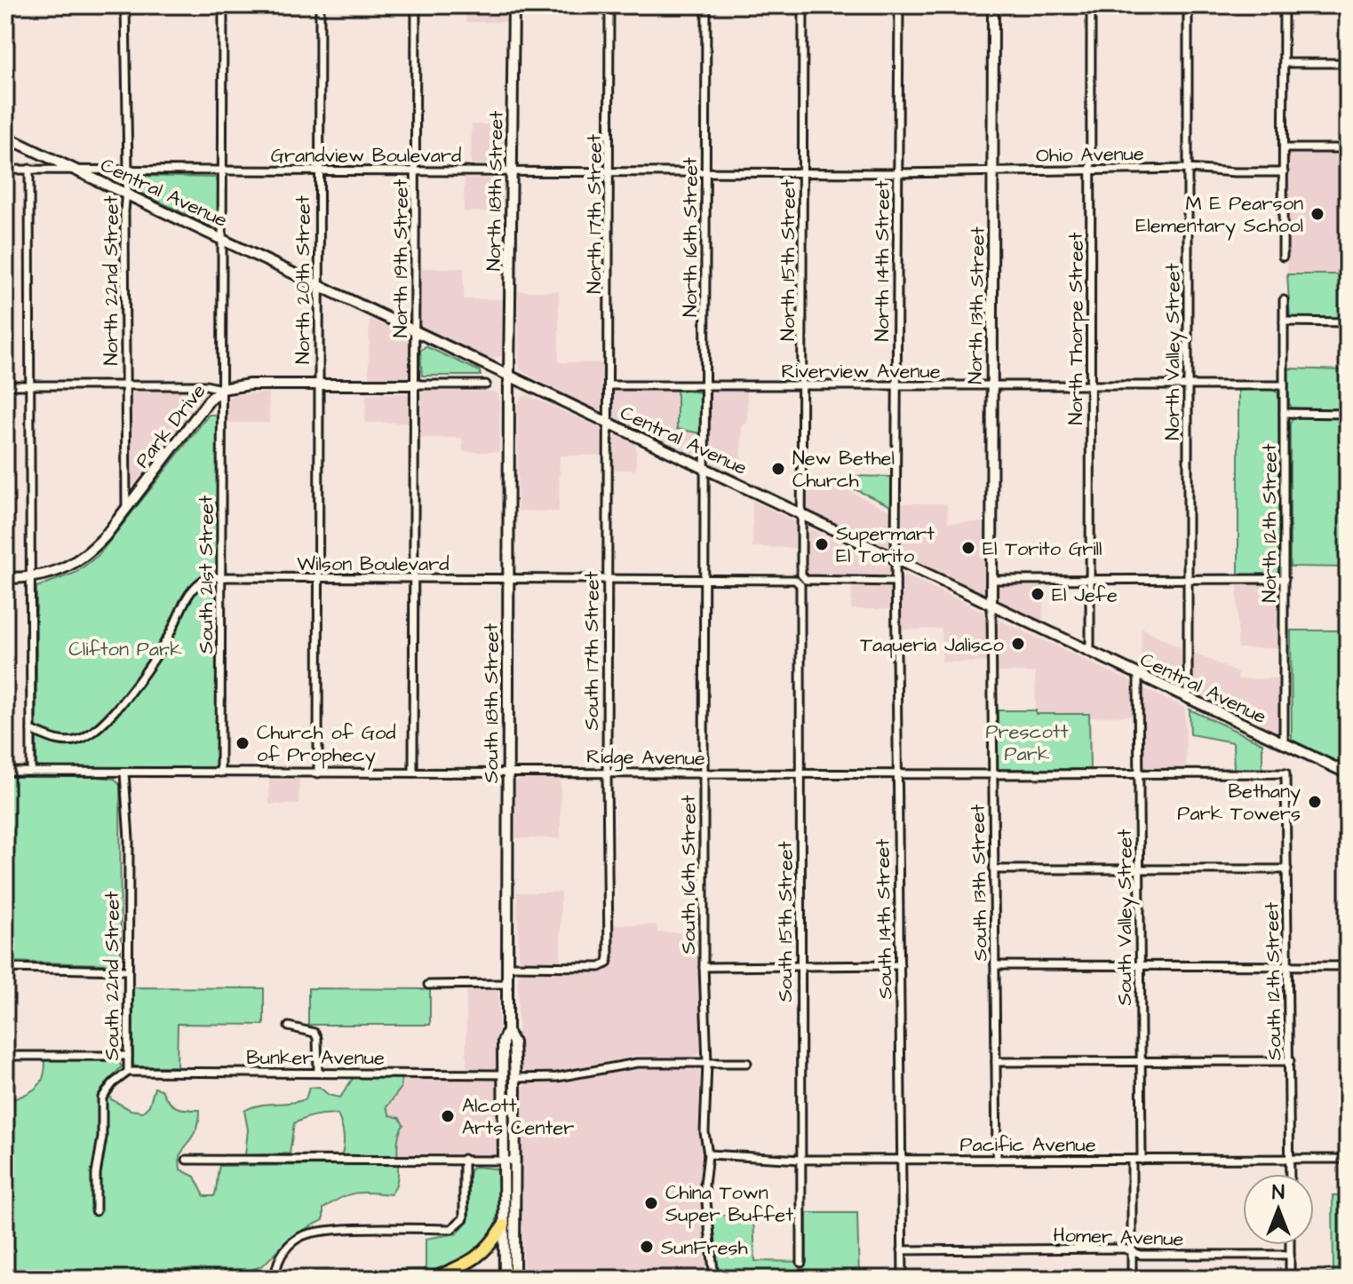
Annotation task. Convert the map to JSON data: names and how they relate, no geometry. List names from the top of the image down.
{
  "streets": {
    "main road": [
      "North 18th Street",
      "Central Avenue",
      "North 13th Street",
      "Park Drive",
      "South 18th Street"
    ],
    "street": [
      "Ohio Avenue",
      "Grandview Boulevard",
      "North 17th Street",
      "North 16th Street",
      "North 19th Street",
      "North 15th Street",
      "North 14th Street",
      "North 20th Street",
      "North 22nd Street",
      "North Thorpe Street",
      "North Valley Street",
      "Riverview Avenue",
      "North 12th Street",
      "Wilson Boulevard",
      "South 21st Street",
      "South 17th Street",
      "Ridge Avenue",
      "South 16th Street",
      "South 13th Street",
      "South Valley Street",
      "South 14th Street",
      "South 15th Street",
      "South 22nd Street",
      "South 12th Street",
      "Bunker Avenue",
      "Pacific Avenue",
      "Homer Avenue"
    ]
  },
  "crossings": [
    ["Ohio Avenue", "Grandview Boulevard"],
    ["Ohio Avenue", "North 14th Street"],
    ["Ohio Avenue", "North 13th Street"],
    ["Ohio Avenue", "North Thorpe Street"],
    ["Ohio Avenue", "North Valley Street"],
    ["Grandview Boulevard", "North 18th Street"],
    ["Grandview Boulevard", "Central Avenue"],
    ["Grandview Boulevard", "North 17th Street"],
    ["Grandview Boulevard", "North 16th Street"],
    ["Grandview Boulevard", "North 19th Street"],
    ["Grandview Boulevard", "North 15th Street"],
    ["Grandview Boulevard", "North 14th Street"],
    ["Grandview Boulevard", "North 20th Street"],
    ["Grandview Boulevard", "North 22nd Street"],
    ["Grandview Boulevard", "South 21st Street"],
    ["North 18th Street", "Central Avenue"],
    ["North 18th Street", "South 18th Street"],
    ["Central Avenue", "North 17th Street"],
    ["Central Avenue", "North 16th Street"],
    ["Central Avenue", "North 19th Street"],
    ["Central Avenue", "North 15th Street"],
    ["Central Avenue", "North 14th Street"],
    ["Central Avenue", "North 20th Street"],
    ["Central Avenue", "North 22nd Street"],
    ["Central Avenue", "North 13th Street"],
    ["Central Avenue", "North Thorpe Street"],
    ["Central Avenue", "North Valley Street"],
    ["Central Avenue", "North 12th Street"],
    ["Central Avenue", "South 21st Street"],
    ["Central Avenue", "South 17th Street"],
    ["Central Avenue", "South 18th Street"],
    ["Central Avenue", "South 16th Street"],
    ["Central Avenue", "South 13th Street"],
    ["Central Avenue", "South Valley Street"],
    ["Central Avenue", "South 14th Street"],
    ["Central Avenue", "South 15th Street"],
    ["North 17th Street", "Riverview Avenue"],
    ["North 17th Street", "South 17th Street"],
    ["North 16th Street", "Riverview Avenue"],
    ["North 16th Street", "South 16th Street"],
    ["North 19th Street", "Park Drive"],
    ["North 19th Street", "Wilson Boulevard"],
    ["North 19th Street", "Ridge Avenue"],
    ["North 15th Street", "Riverview Avenue"],
    ["North 15th Street", "South 15th Street"],
    ["North 14th Street", "Riverview Avenue"],
    ["North 14th Street", "South 14th Street"],
    ["North 20th Street", "Park Drive"],
    ["North 20th Street", "Wilson Boulevard"],
    ["North 20th Street", "Ridge Avenue"],
    ["North 13th Street", "Riverview Avenue"],
    ["North 13th Street", "South 13th Street"],
    ["North Thorpe Street", "Riverview Avenue"],
    ["North Valley Street", "Riverview Avenue"],
    ["Riverview Avenue", "North 12th Street"],
    ["Park Drive", "South 21st Street"],
    ["Wilson Boulevard", "South 21st Street"],
    ["Wilson Boulevard", "South 17th Street"],
    ["Wilson Boulevard", "South 18th Street"],
    ["Wilson Boulevard", "South 16th Street"],
    ["Wilson Boulevard", "South 14th Street"],
    ["Wilson Boulevard", "South 15th Street"],
    ["South 21st Street", "Ridge Avenue"],
    ["South 17th Street", "South 18th Street"],
    ["South 17th Street", "Ridge Avenue"],
    ["South 18th Street", "Ridge Avenue"],
    ["South 18th Street", "Bunker Avenue"],
    ["Ridge Avenue", "South 16th Street"],
    ["Ridge Avenue", "South 13th Street"],
    ["Ridge Avenue", "South Valley Street"],
    ["Ridge Avenue", "South 14th Street"],
    ["Ridge Avenue", "South 15th Street"],
    ["Ridge Avenue", "South 22nd Street"],
    ["Ridge Avenue", "South 12th Street"],
    ["South 16th Street", "Pacific Avenue"],
    ["South 13th Street", "Pacific Avenue"],
    ["South Valley Street", "Pacific Avenue"],
    ["South 14th Street", "Pacific Avenue"],
    ["South 14th Street", "Homer Avenue"],
    ["South 15th Street", "Pacific Avenue"],
    ["South 22nd Street", "Bunker Avenue"],
    ["South 12th Street", "Pacific Avenue"]
  ],
  "parks": ["Clifton Park", "Prescott Park"],
  "places": [
    "M E Pearson Elementary School",
    "New Bethel Church",
    "Supermart El Torito",
    "El Torito Grill",
    "El Jefe",
    "Taqueria Jalisco",
    "Church of God of Prophecy",
    "Bethany Park Towers",
    "Alcott Arts Center",
    "China Town Super Buffet",
    "SunFresh"
  ],
  "north": "top"
}
